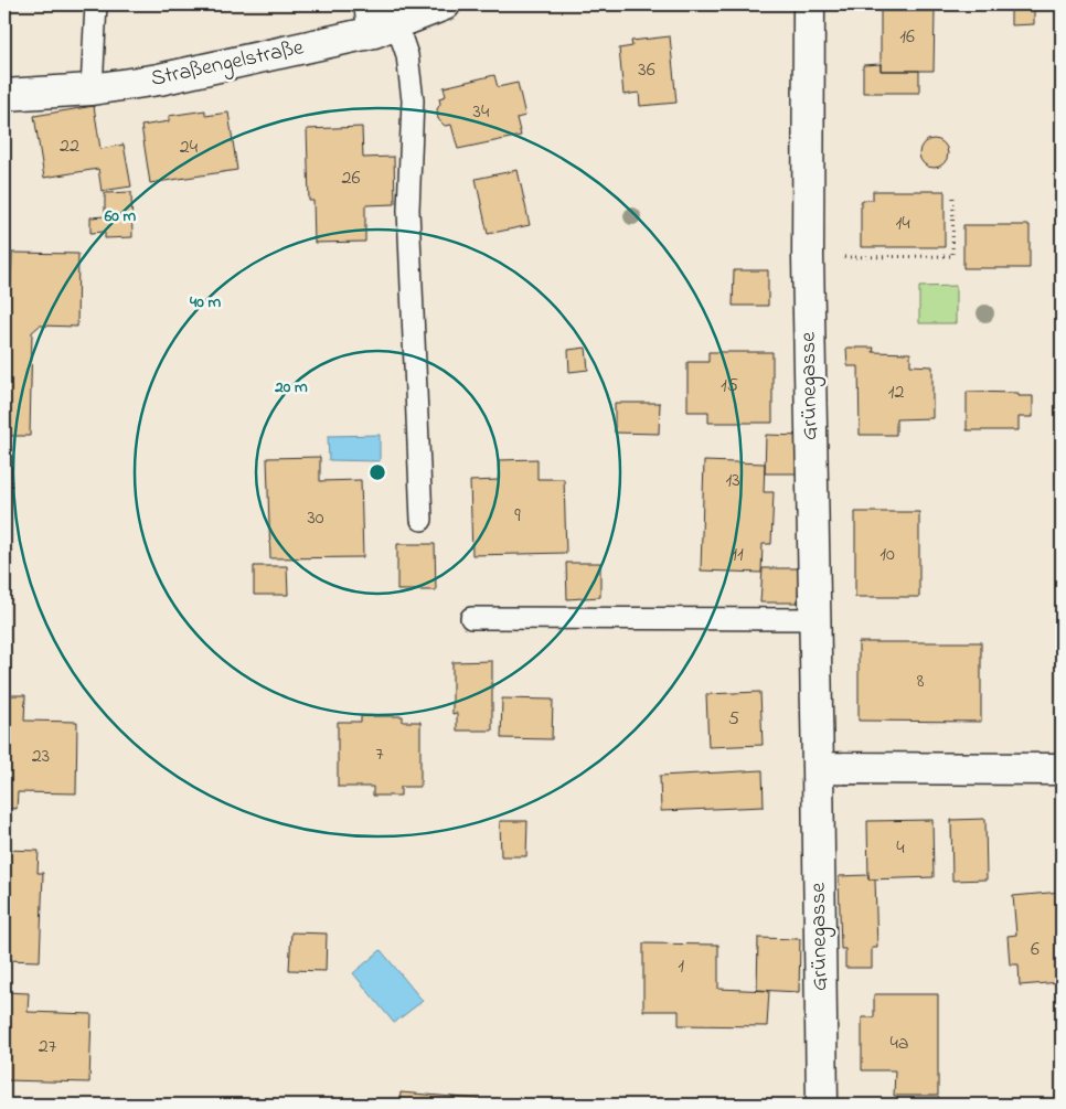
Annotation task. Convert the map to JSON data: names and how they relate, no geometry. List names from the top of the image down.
{
  "streets": {
    "street": ["Straßengelstraße", "Grünegasse"]
  },
  "house_numbers": [
    "16",
    "36",
    "34",
    "22",
    "24",
    "26",
    "14",
    "15",
    "12",
    "13",
    "9",
    "30",
    "11",
    "10",
    "8",
    "5",
    "7",
    "23",
    "4",
    "6",
    "1",
    "4a",
    "27"
  ],
  "rings": ["60 m", "40 m", "20 m"]
}
